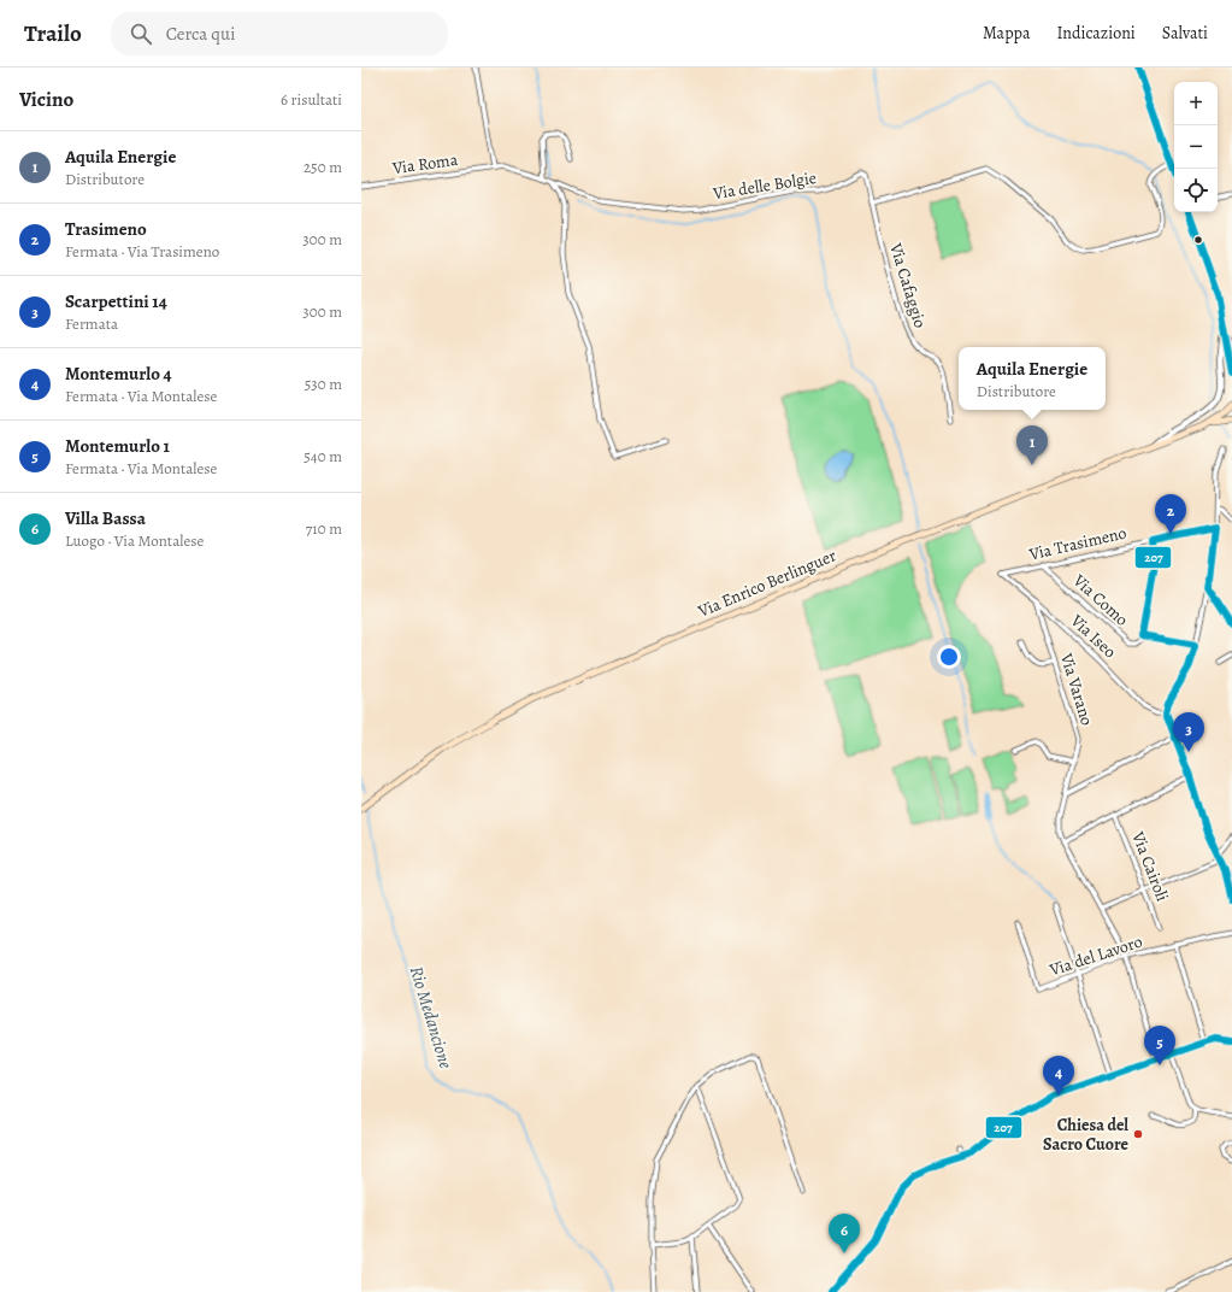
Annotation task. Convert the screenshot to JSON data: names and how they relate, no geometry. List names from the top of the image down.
{
  "streets": {
    "main road": ["Via Enrico Berlinguer"],
    "street": [
      "Via Roma",
      "Via delle Bolgie",
      "Via Cafaggio",
      "Via Trasimeno",
      "Via Como",
      "Via Iseo",
      "Via Varano",
      "Via Cairoli",
      "Via del Lavoro"
    ]
  },
  "crossings": [
    ["Via Roma", "Via delle Bolgie"],
    ["Via delle Bolgie", "Via Cafaggio"],
    ["Via Trasimeno", "Via Como"],
    ["Via Trasimeno", "Via Iseo"],
    ["Via Iseo", "Via Varano"]
  ],
  "water": ["Rio Medancione"],
  "places": ["Chiesa del Sacro Cuore"],
  "lines": ["transit line 207"],
  "page": {
    "header": "Trailo",
    "search": "Cerca qui",
    "nav": ["Mappa", "Indicazioni", "Salvati"],
    "heading": ["Vicino", "6 risultati"],
    "map_buttons": ["+", "−"],
    "list": [
      {
        "mark": "1",
        "name": "Aquila Energie",
        "note": "Distributore",
        "value": "250 m"
      },
      {
        "mark": "2",
        "name": "Trasimeno",
        "note": "Fermata · Via Trasimeno",
        "value": "300 m"
      },
      {
        "mark": "3",
        "name": "Scarpettini 14",
        "note": "Fermata",
        "value": "300 m"
      },
      {
        "mark": "4",
        "name": "Montemurlo 4",
        "note": "Fermata · Via Montalese",
        "value": "530 m"
      },
      {
        "mark": "5",
        "name": "Montemurlo 1",
        "note": "Fermata · Via Montalese",
        "value": "540 m"
      },
      {
        "mark": "6",
        "name": "Villa Bassa",
        "note": "Luogo · Via Montalese",
        "value": "710 m"
      }
    ],
    "popup": ["Aquila Energie", "Distributore"],
    "pins": [
      "1",
      "2",
      "3",
      "5",
      "4",
      "6"
    ]
  }
}
